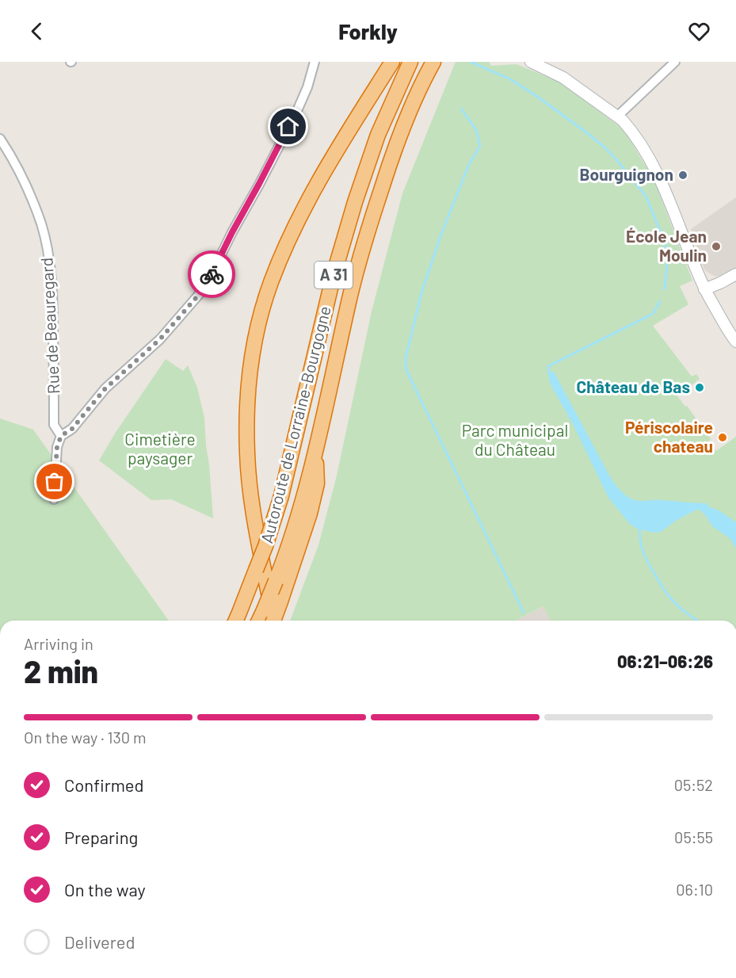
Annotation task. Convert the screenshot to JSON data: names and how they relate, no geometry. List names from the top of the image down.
{
  "streets": {
    "highway": ["A 31", "Autoroute de Lorraine-Bourgogne"],
    "street": ["Rue de Beauregard"]
  },
  "parks": ["Parc municipal du Château", "Cimetière paysager"],
  "places": [
    "Bourguignon",
    "École Jean Moulin",
    "Château de Bas",
    "Périscolaire chateau"
  ],
  "page": {
    "header": "Forkly",
    "heading": ["2 min", "Arriving in", "06:21–06:26"],
    "bar": "On the way · 130 m",
    "list": [
      ["Confirmed", "05:52"],
      ["Preparing", "05:55"],
      ["On the way", "06:10"],
      "Delivered"
    ]
  }
}
